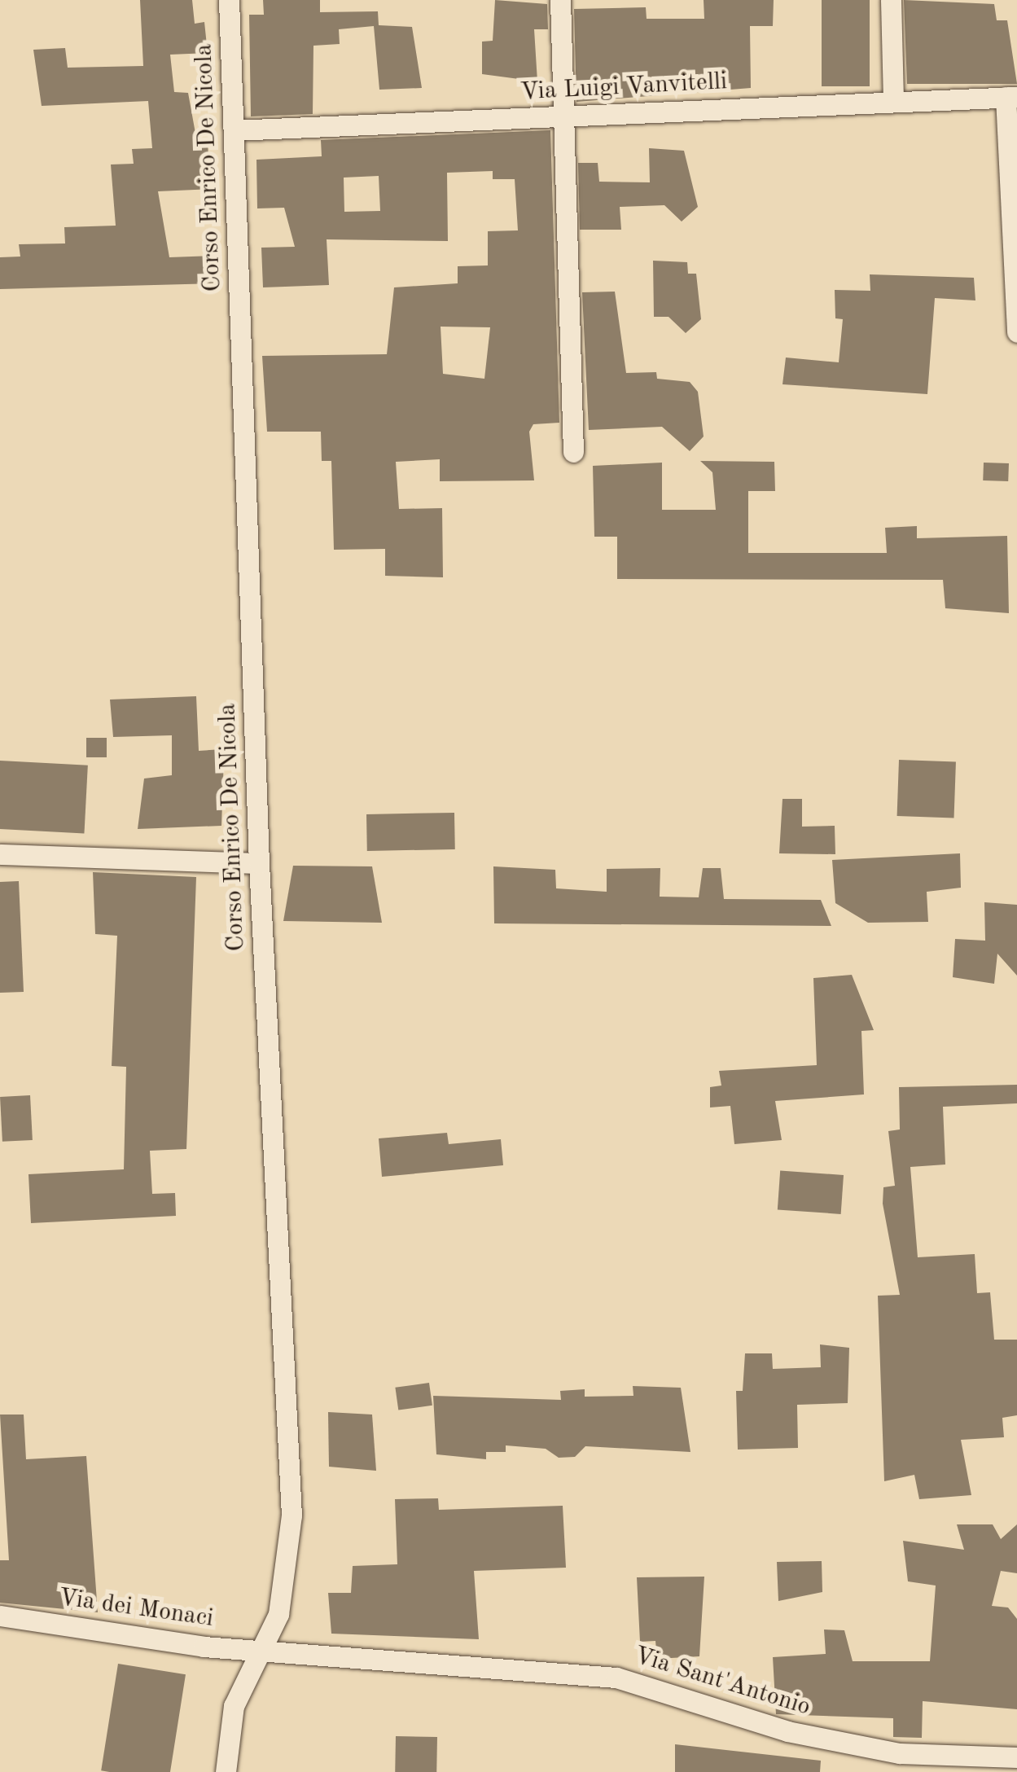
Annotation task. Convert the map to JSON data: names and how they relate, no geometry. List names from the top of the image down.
{
  "streets": {
    "street": [
      "Via Luigi Vanvitelli",
      "Corso Enrico De Nicola",
      "Via dei Monaci",
      "Via Sant'Antonio"
    ]
  },
  "crossings": [
    ["Via Luigi Vanvitelli", "Corso Enrico De Nicola"],
    ["Corso Enrico De Nicola", "Via dei Monaci"],
    ["Corso Enrico De Nicola", "Via Sant'Antonio"],
    ["Via dei Monaci", "Via Sant'Antonio"]
  ]
}
